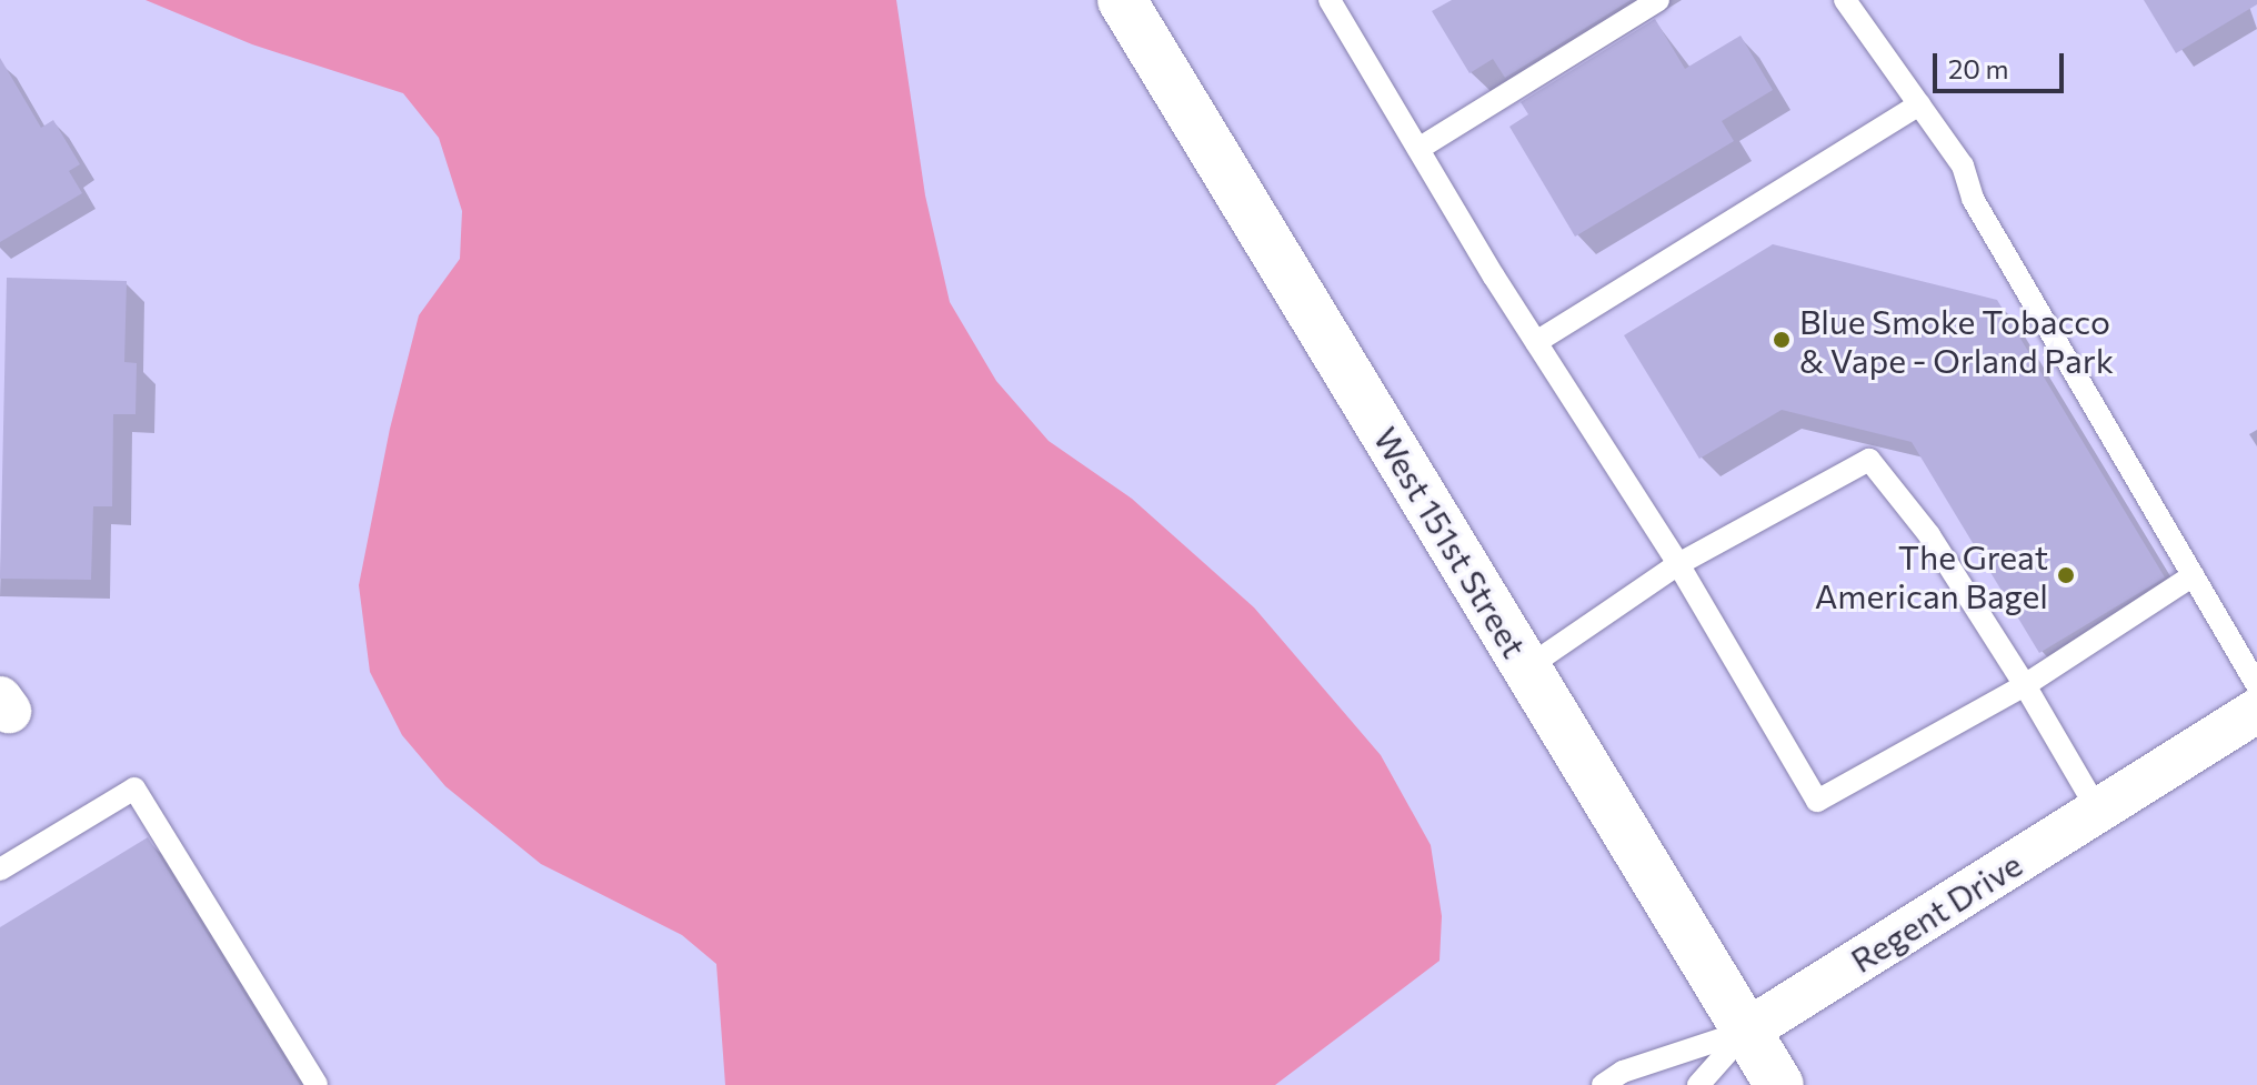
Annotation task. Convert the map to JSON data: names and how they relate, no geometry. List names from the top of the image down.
{
  "streets": {
    "street": ["West 151st Street", "Regent Drive"]
  },
  "crossings": [
    ["West 151st Street", "Regent Drive"]
  ],
  "places": ["Blue Smoke Tobacco & Vape - Orland Park", "The Great American Bagel"],
  "scale_bar": "20 m"
}
